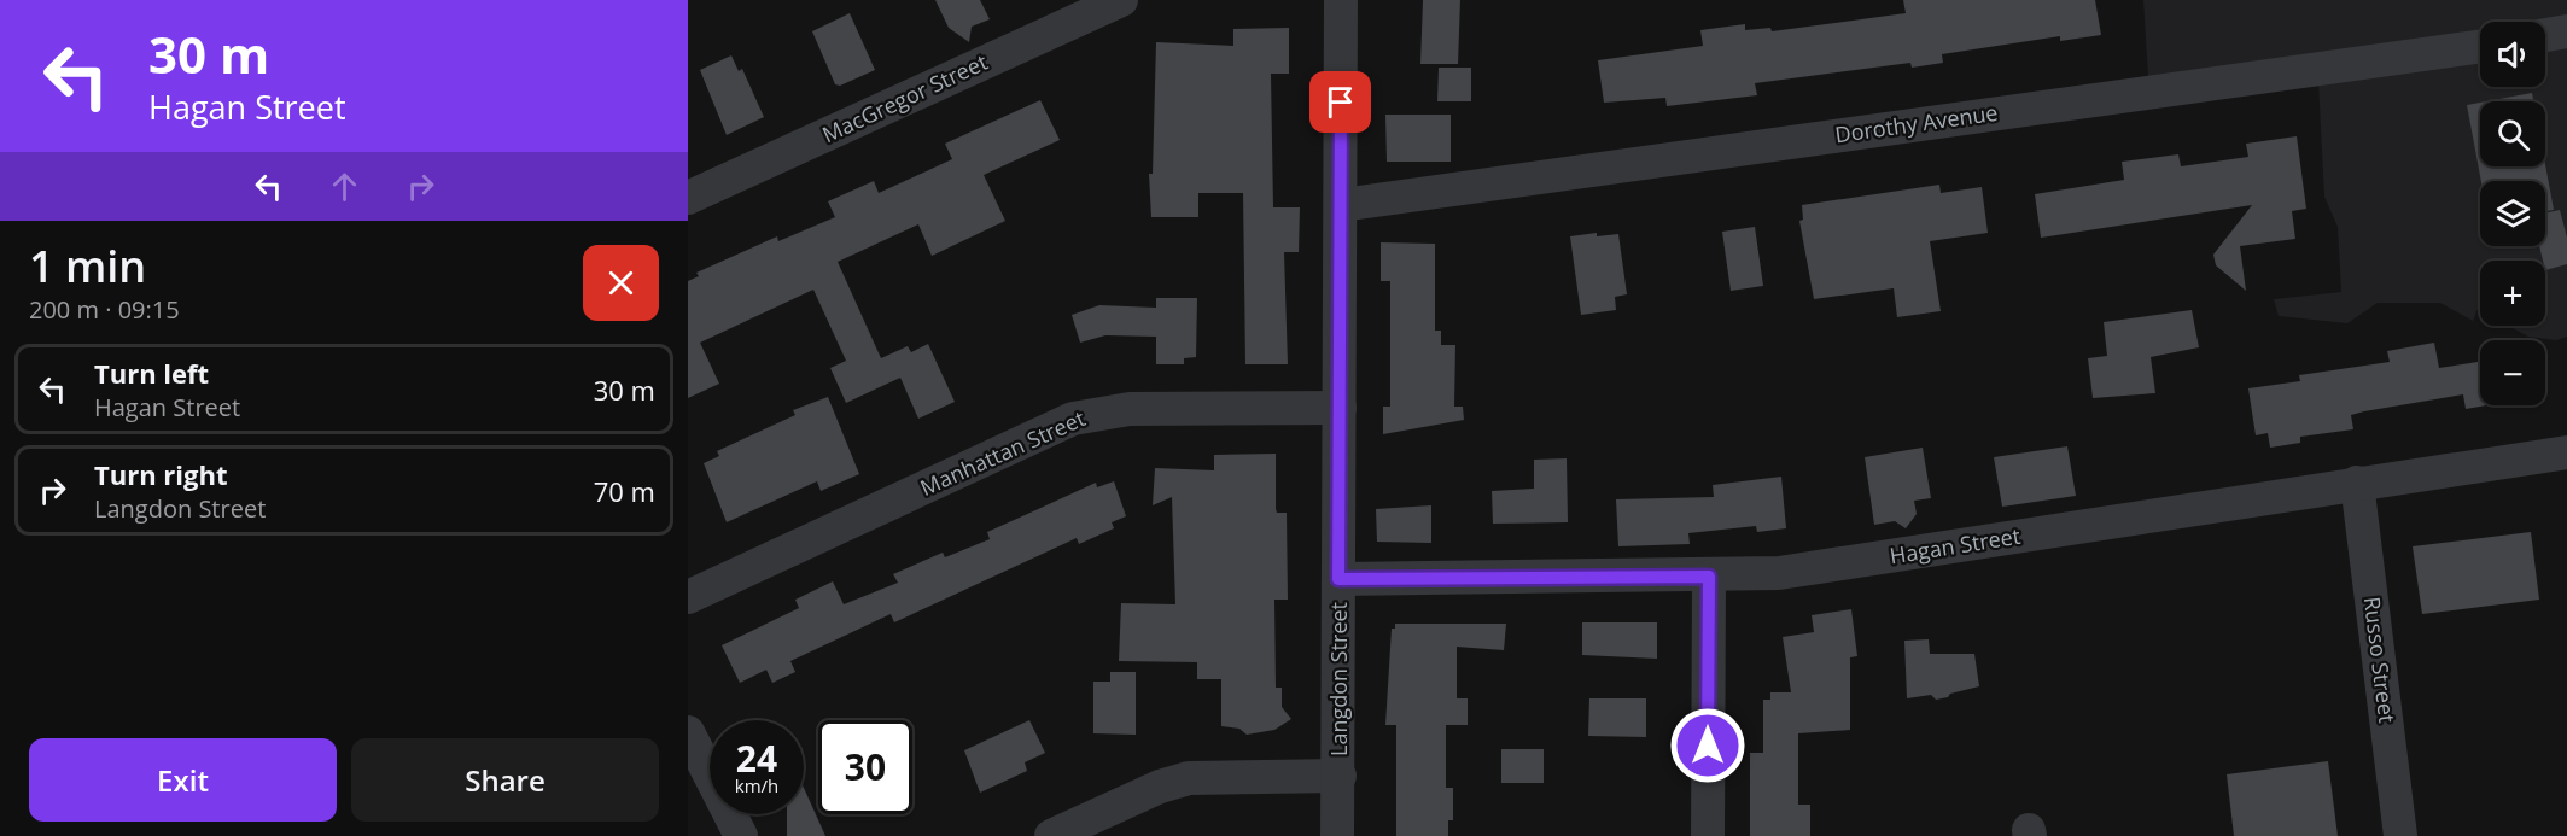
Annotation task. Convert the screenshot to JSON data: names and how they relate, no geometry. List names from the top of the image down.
{
  "streets": {
    "street": [
      "MacGregor Street",
      "Dorothy Avenue",
      "Manhattan Street",
      "Hagan Street",
      "Russo Street",
      "Langdon Street"
    ]
  },
  "crossings": [
    ["Dorothy Avenue", "Langdon Street"],
    ["Manhattan Street", "Langdon Street"],
    ["Hagan Street", "Russo Street"],
    ["Hagan Street", "Langdon Street"]
  ],
  "page": {
    "turn": ["30 m", "Hagan Street"],
    "map_buttons": ["+", "−"],
    "heading": ["1 min", "200 m · 09:15"],
    "list": [
      {
        "name": "Turn left",
        "note": "Hagan Street",
        "value": "30 m"
      },
      {
        "name": "Turn right",
        "note": "Langdon Street",
        "value": "70 m"
      }
    ],
    "speed": "24 km/h",
    "limit": "30",
    "buttons": ["Exit", "Share"]
  }
}
